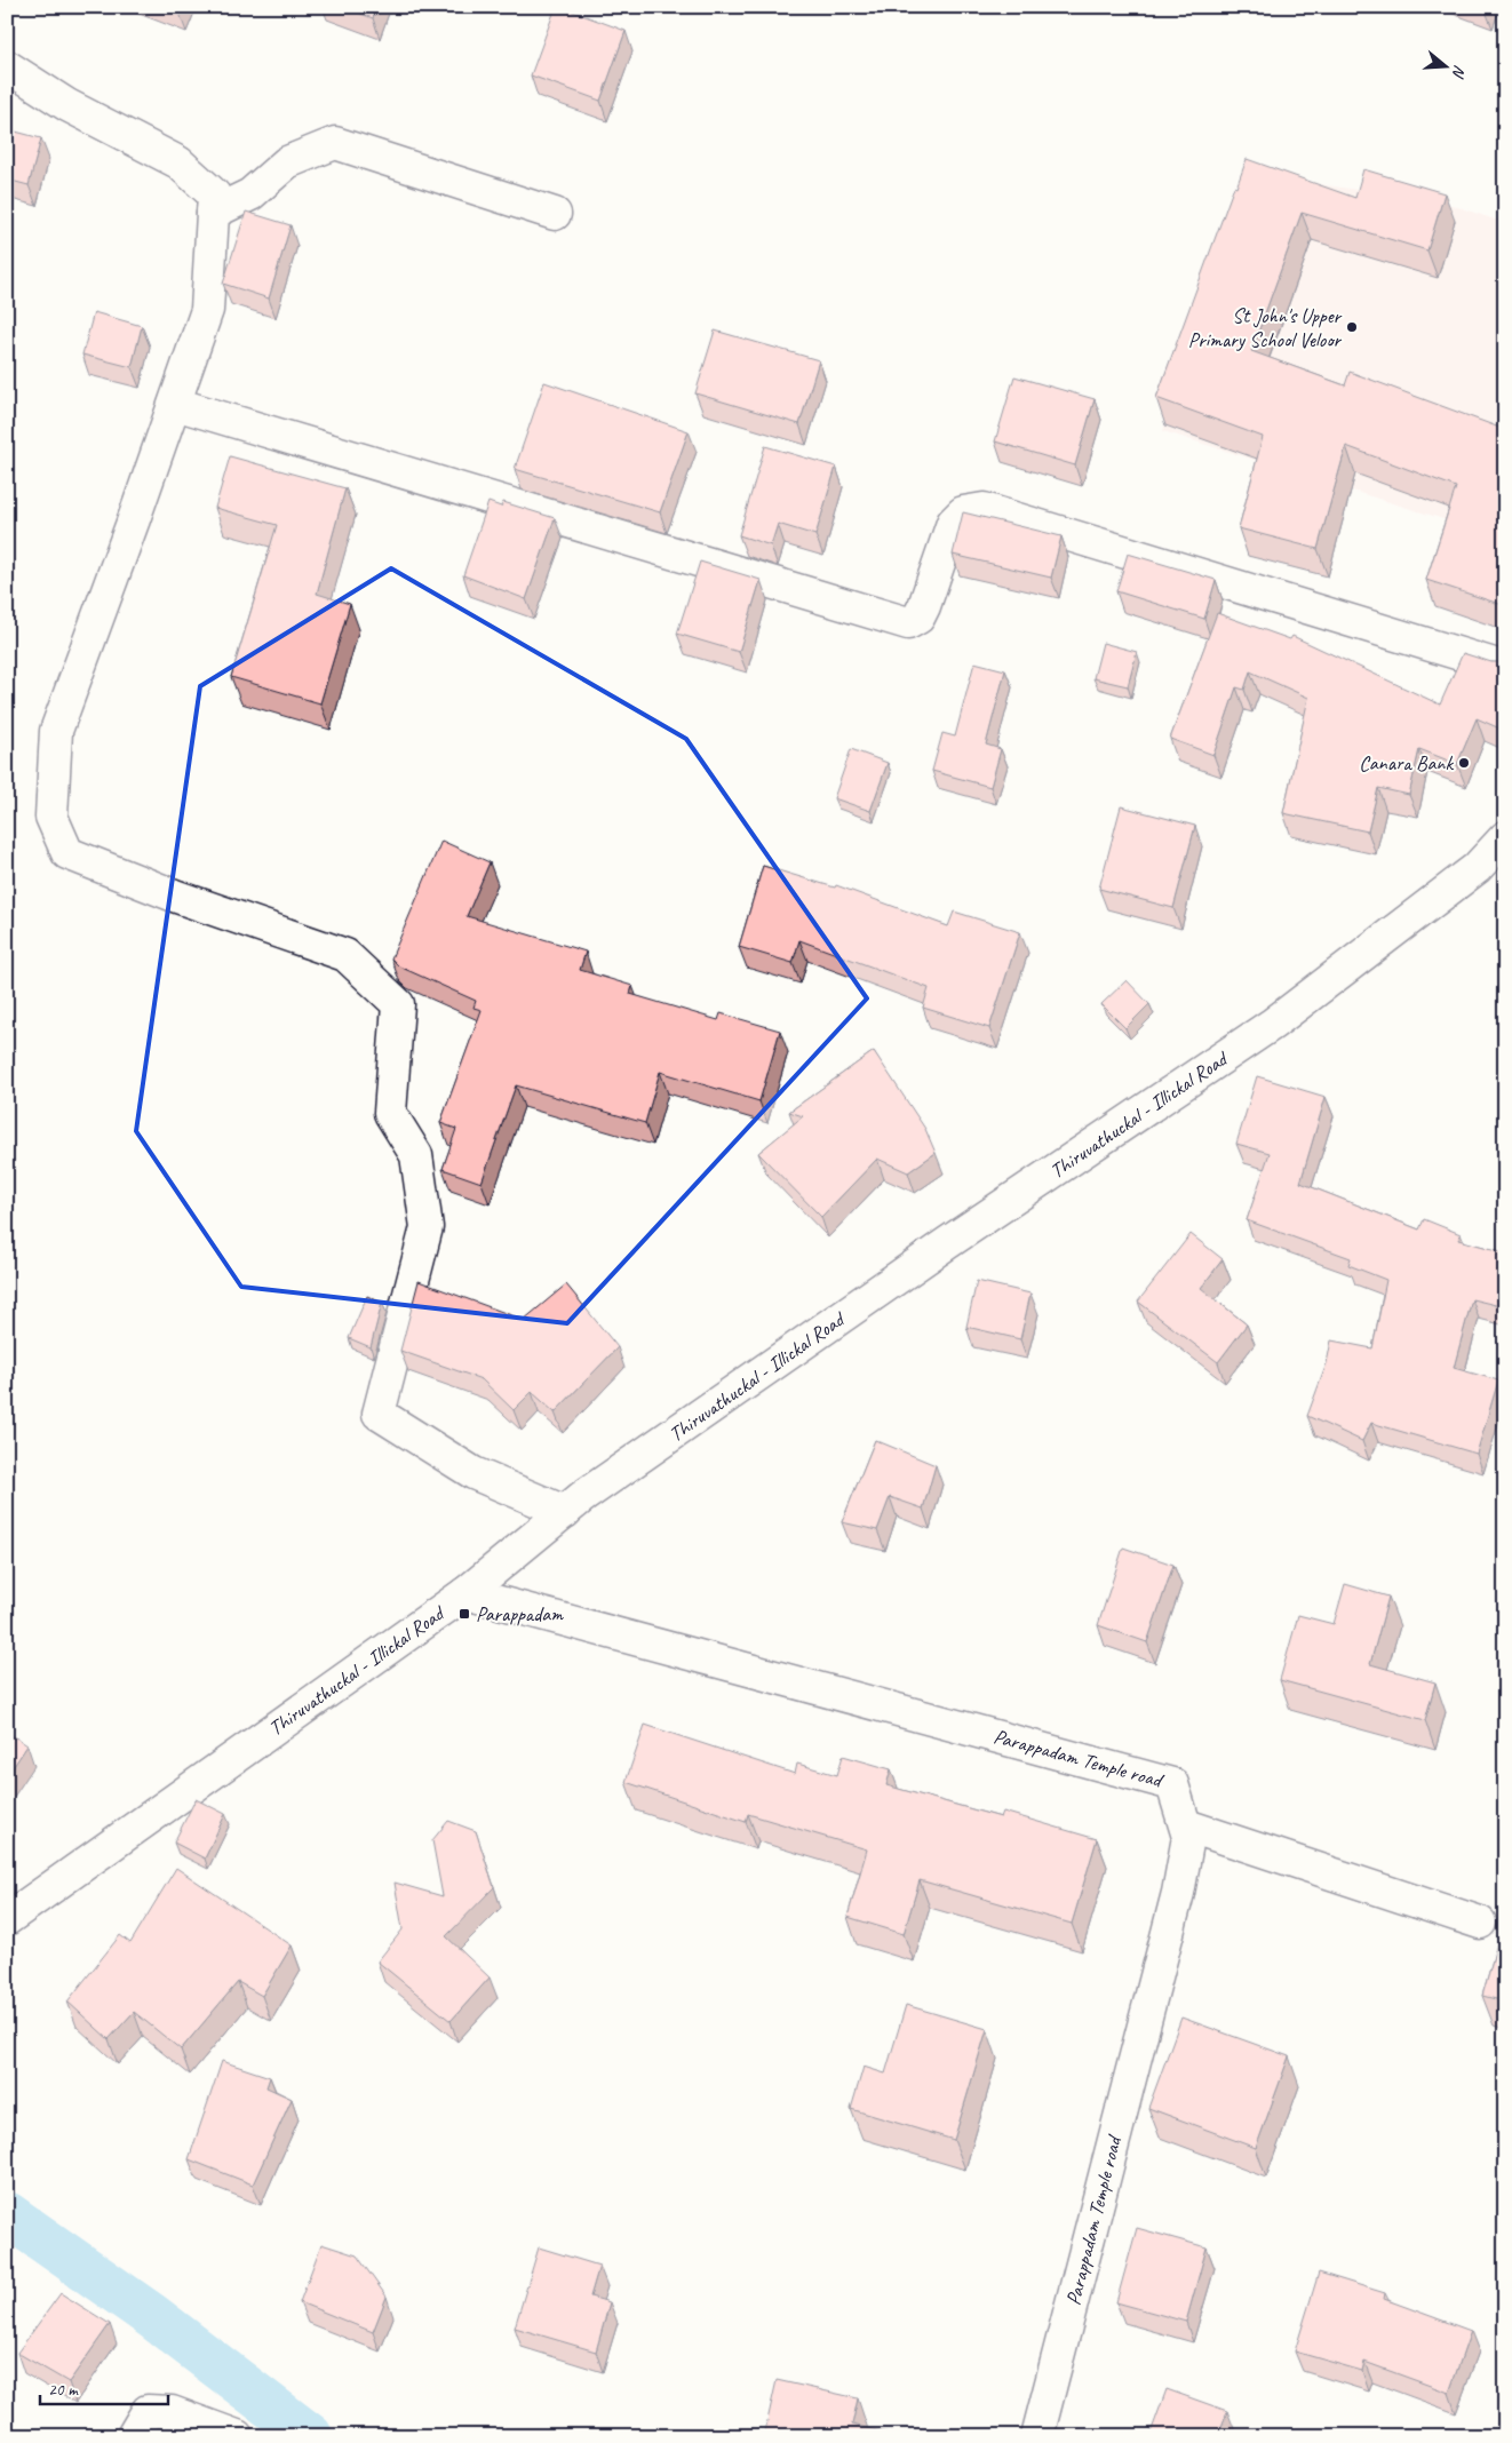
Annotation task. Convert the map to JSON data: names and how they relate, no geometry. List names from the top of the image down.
{
  "streets": {
    "street": ["Thiruvathuckal - Illickal Road", "Parappadam Temple road"]
  },
  "crossings": [
    ["Thiruvathuckal - Illickal Road", "Parappadam Temple road"]
  ],
  "places": {
    "other": ["St John's Upper Primary School Veloor", "Canara Bank"],
    "transit": ["Parappadam"]
  },
  "scale_bar": "20 m",
  "north": "right"
}
